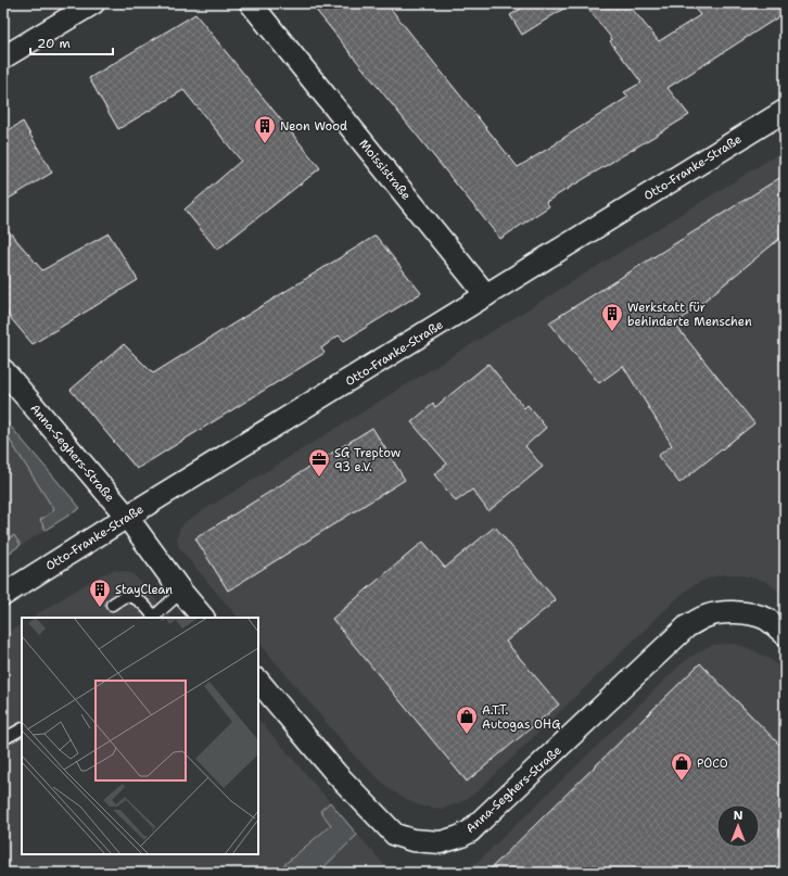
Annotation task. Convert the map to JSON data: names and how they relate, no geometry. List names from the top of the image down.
{
  "streets": {
    "street": ["Otto-Franke-Straße", "Moissistraße", "Anna-Seghers-Straße"]
  },
  "crossings": [
    ["Otto-Franke-Straße", "Moissistraße"],
    ["Otto-Franke-Straße", "Anna-Seghers-Straße"]
  ],
  "places": {
    "building": ["Neon Wood", "Werkstatt für behinderte Menschen", "StayClean"],
    "office": ["SG Treptow 93 e.V."],
    "shop": ["A.T.T. Autogas OHG", "POCO"]
  },
  "scale_bar": "20 m",
  "north": "top"
}
